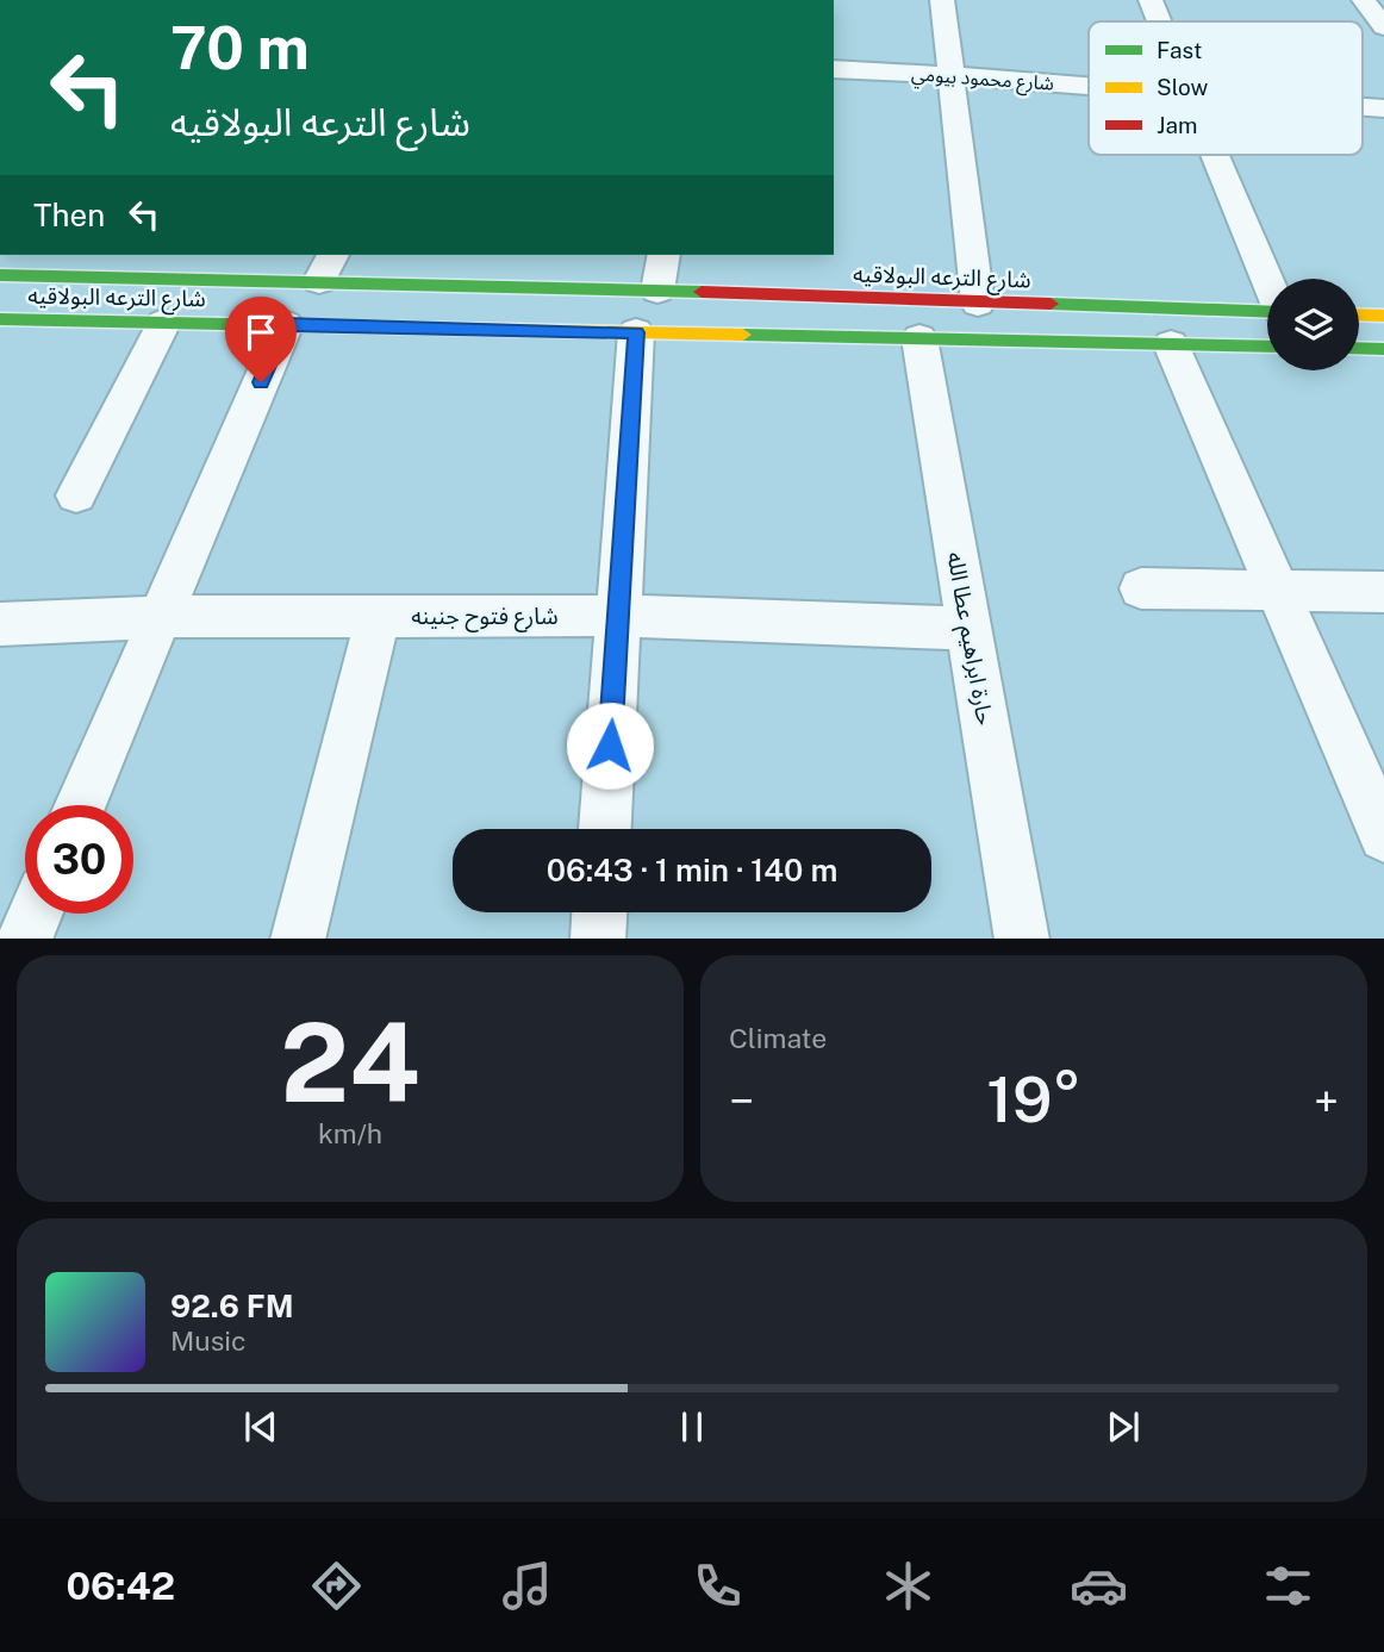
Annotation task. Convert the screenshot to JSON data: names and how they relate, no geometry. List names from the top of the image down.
{
  "streets": {
    "main road": ["شارع الترعه البولاقيه"],
    "street": ["شارع محمود بيومي", "شارع فتوح جنينه", "حارة ابراهيم عطا الله"]
  },
  "crossings": [
    ["شارع الترعه البولاقيه", "حارة ابراهيم عطا الله"],
    ["شارع فتوح جنينه", "حارة ابراهيم عطا الله"]
  ],
  "legend": ["Fast", "Slow", "Jam"],
  "page": {
    "turn": ["70 m", "شارع الترعه البولاقيه"],
    "then": "Then",
    "limit": "30",
    "trip": "06:43 · 1 min · 140 m",
    "tile": [
      ["24", "km/h"],
      "Climate"
    ],
    "heat": ["−", "19°", "+"],
    "song": ["92.6 FM", "Music"],
    "tabs": "06:42"
  }
}
